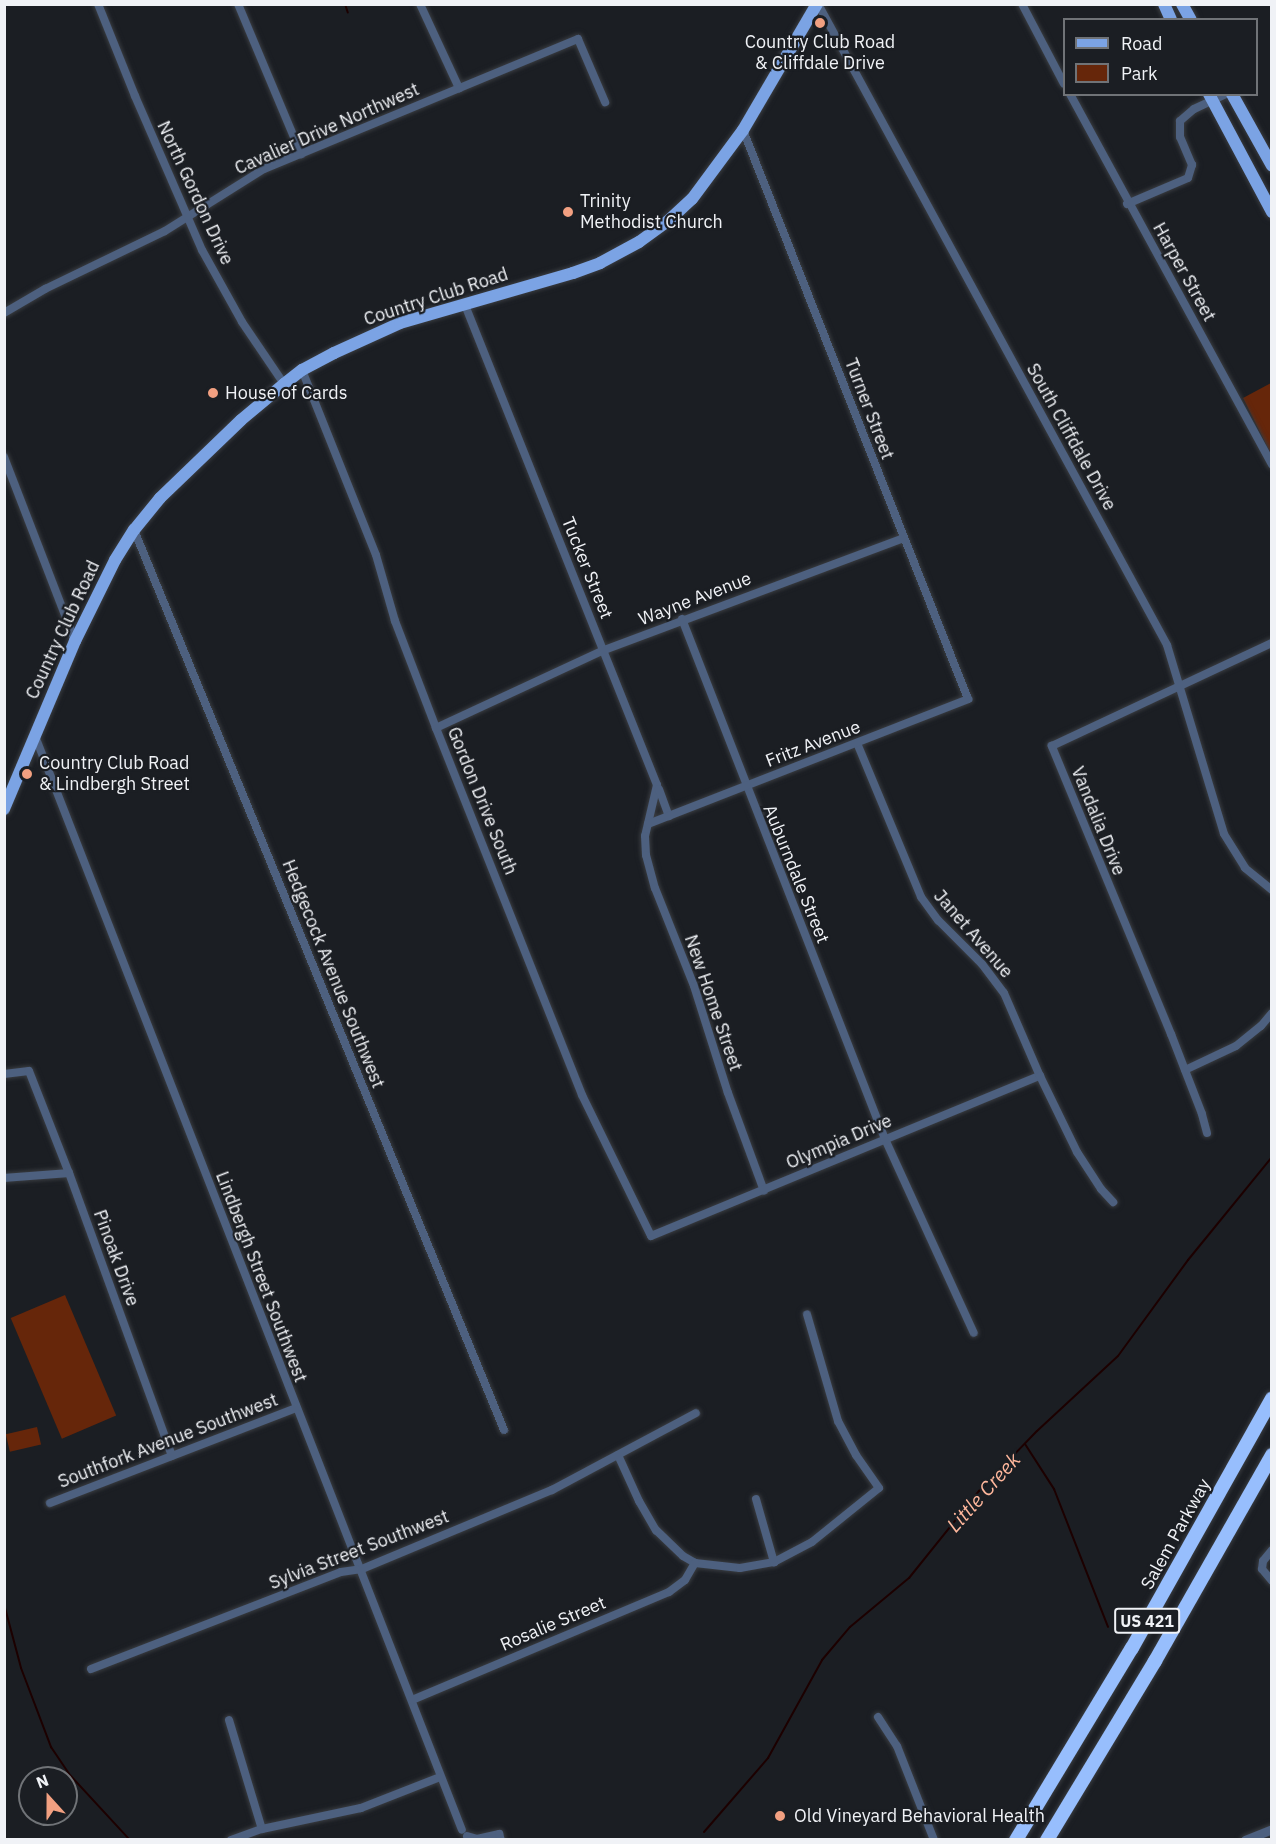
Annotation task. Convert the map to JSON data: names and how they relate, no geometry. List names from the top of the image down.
{
  "streets": {
    "highway": ["Salem Parkway", "US 421"],
    "main road": ["Country Club Road"],
    "street": [
      "Cavalier Drive Northwest",
      "North Gordon Drive",
      "Harper Street",
      "Turner Street",
      "South Cliffdale Drive",
      "Tucker Street",
      "Wayne Avenue",
      "Fritz Avenue",
      "Gordon Drive South",
      "Vandalia Drive",
      "Auburndale Street",
      "Janet Avenue",
      "Hedgecock Avenue Southwest",
      "New Home Street",
      "Olympia Drive",
      "Pinoak Drive",
      "Lindbergh Street Southwest",
      "Southfork Avenue Southwest",
      "Sylvia Street Southwest",
      "Rosalie Street"
    ]
  },
  "crossings": [
    ["Cavalier Drive Northwest", "North Gordon Drive"],
    ["North Gordon Drive", "Country Club Road"],
    ["Country Club Road", "Turner Street"],
    ["Country Club Road", "South Cliffdale Drive"],
    ["Country Club Road", "Tucker Street"],
    ["Country Club Road", "Gordon Drive South"],
    ["Country Club Road", "Hedgecock Avenue Southwest"],
    ["Country Club Road", "Lindbergh Street Southwest"],
    ["Turner Street", "Wayne Avenue"],
    ["Turner Street", "Fritz Avenue"],
    ["South Cliffdale Drive", "Vandalia Drive"],
    ["Tucker Street", "Wayne Avenue"],
    ["Tucker Street", "Fritz Avenue"],
    ["Wayne Avenue", "Gordon Drive South"],
    ["Wayne Avenue", "Auburndale Street"],
    ["Fritz Avenue", "Auburndale Street"],
    ["Fritz Avenue", "Janet Avenue"],
    ["Gordon Drive South", "Olympia Drive"],
    ["Auburndale Street", "Olympia Drive"],
    ["Janet Avenue", "Olympia Drive"],
    ["New Home Street", "Olympia Drive"],
    ["Pinoak Drive", "Southfork Avenue Southwest"],
    ["Lindbergh Street Southwest", "Southfork Avenue Southwest"],
    ["Lindbergh Street Southwest", "Sylvia Street Southwest"],
    ["Lindbergh Street Southwest", "Rosalie Street"]
  ],
  "water": ["Little Creek"],
  "places": [
    "Country Club Road & Cliffdale Drive",
    "Trinity Methodist Church",
    "House of Cards",
    "Country Club Road & Lindbergh Street",
    "Old Vineyard Behavioral Health"
  ],
  "legend": ["Road", "Park"],
  "north": "top"
}
